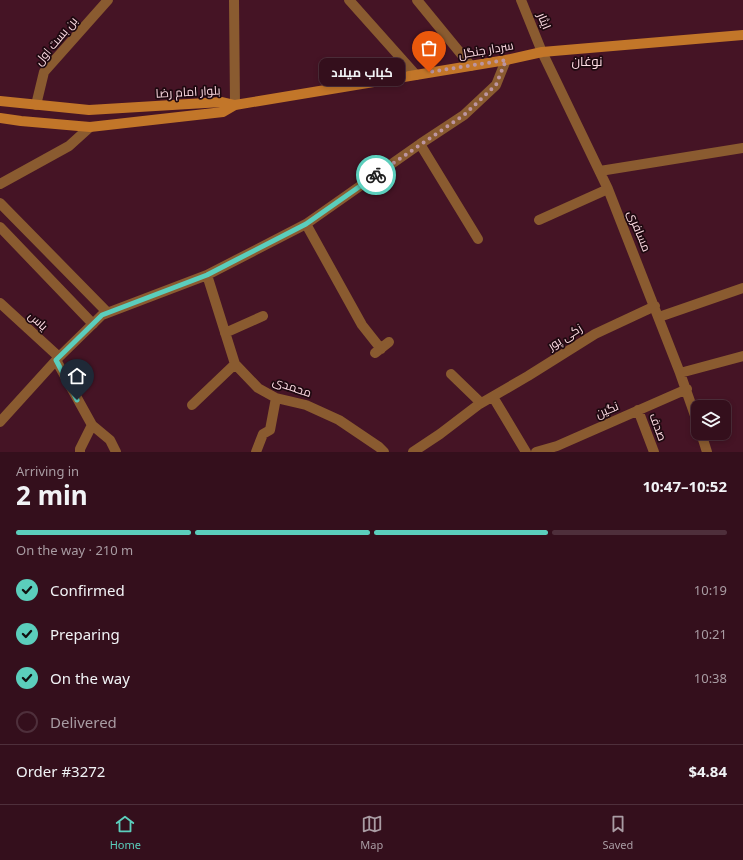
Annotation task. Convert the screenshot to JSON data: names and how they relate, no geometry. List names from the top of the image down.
{
  "streets": {
    "main road": ["سردار جنگل", "بلوار امام رضا"],
    "street": [
      "ایثار",
      "بن بست اول",
      "مسافری",
      "یاس",
      "زکی پور",
      "محمدی",
      "نگین",
      "صدف"
    ]
  },
  "crossings": [
    ["ایثار", "سردار جنگل"],
    ["ایثار", "مسافری"],
    ["بن بست اول", "بلوار امام رضا"],
    ["سردار جنگل", "بلوار امام رضا"],
    ["سردار جنگل", "مسافری"],
    ["مسافری", "زکی پور"],
    ["مسافری", "نگین"],
    ["نگین", "صدف"]
  ],
  "districts": ["نوغان"],
  "places": ["کباب میلاد"],
  "page": {
    "bubble": "کباب میلاد",
    "heading": ["2 min", "Arriving in", "10:47–10:52"],
    "panel": ["Order #3272", "$4.84"],
    "bar": "On the way · 210 m",
    "list": [
      ["Confirmed", "10:19"],
      ["Preparing", "10:21"],
      ["On the way", "10:38"],
      "Delivered"
    ],
    "tabs": ["Home", "Map", "Saved"]
  }
}
